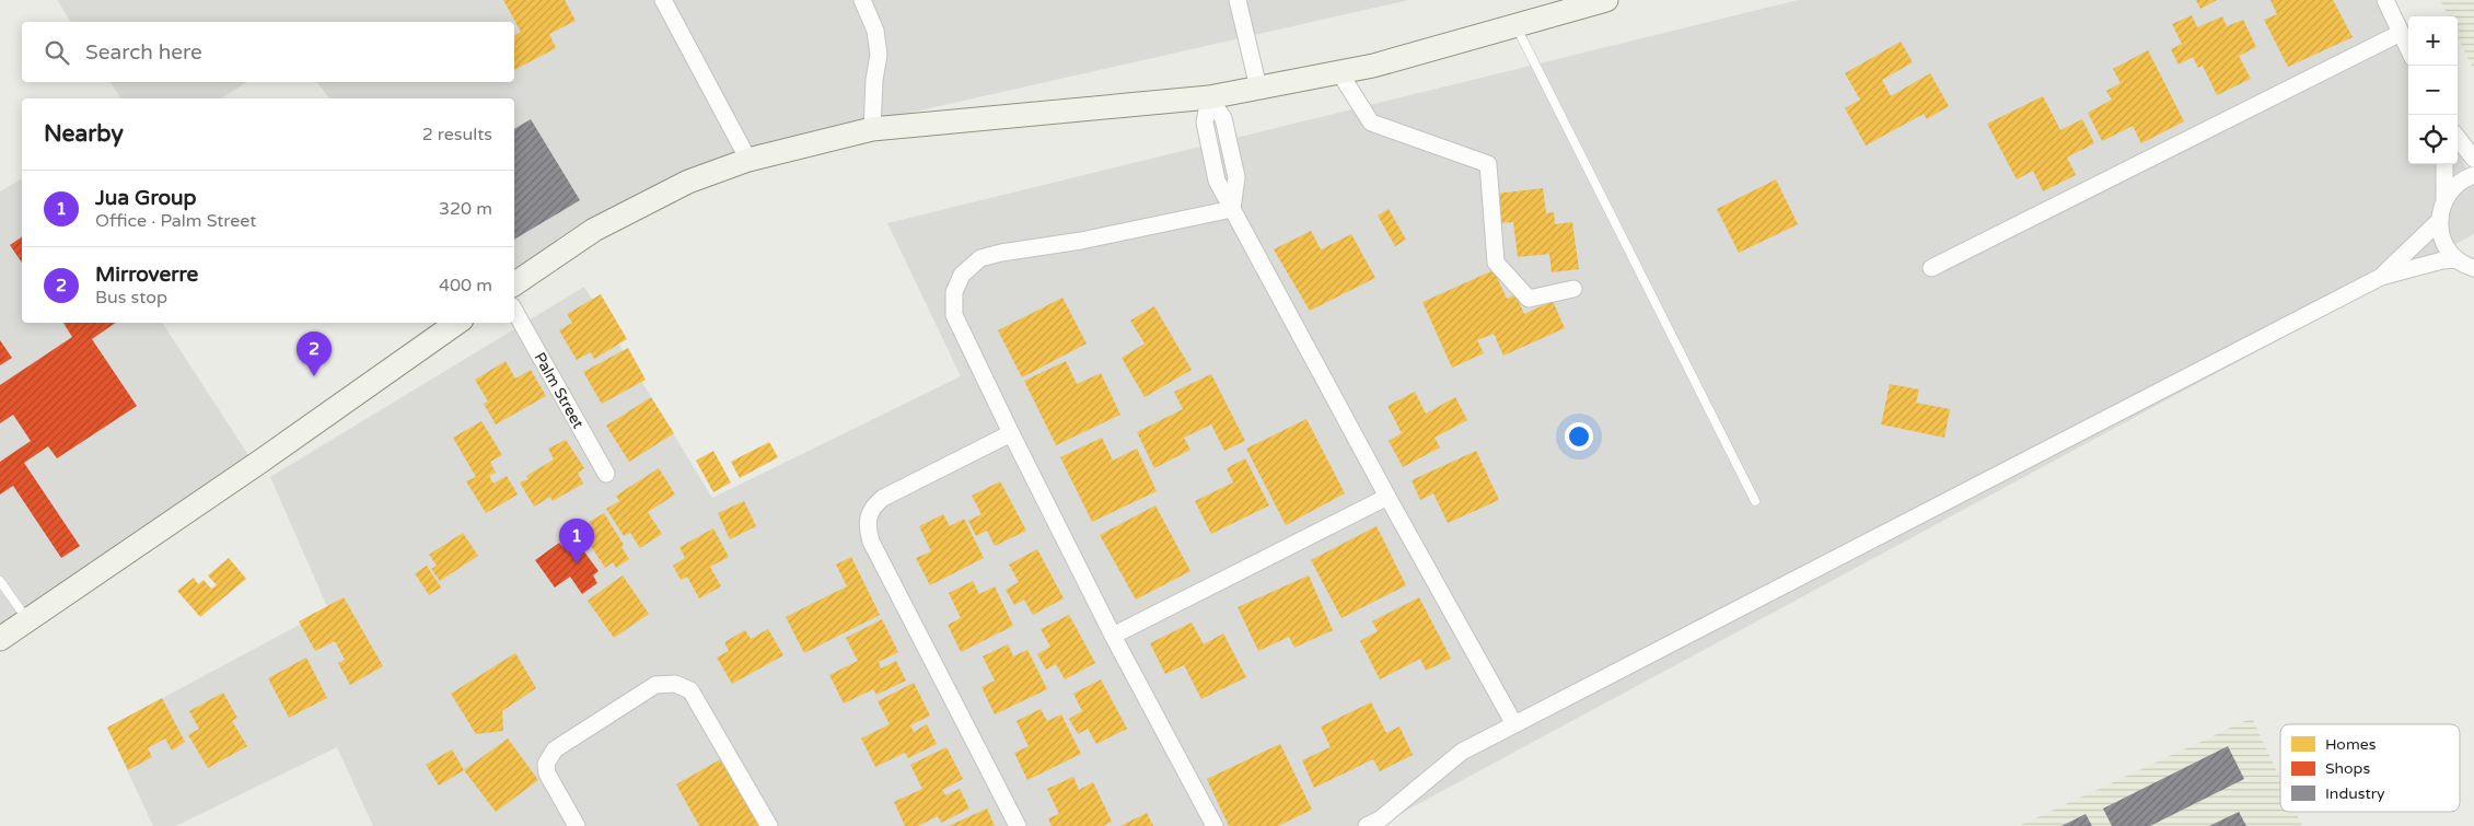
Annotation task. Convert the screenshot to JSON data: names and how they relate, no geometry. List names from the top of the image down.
{
  "streets": {
    "street": ["Palm Street"]
  },
  "legend": ["Homes", "Shops", "Industry"],
  "page": {
    "map_buttons": ["+", "−"],
    "search": "Search here",
    "heading": ["Nearby", "2 results"],
    "list": [
      {
        "mark": "1",
        "name": "Jua Group",
        "note": "Office · Palm Street",
        "value": "320 m"
      },
      {
        "mark": "2",
        "name": "Mirroverre",
        "note": "Bus stop",
        "value": "400 m"
      }
    ],
    "pins": ["2", "1"]
  }
}
